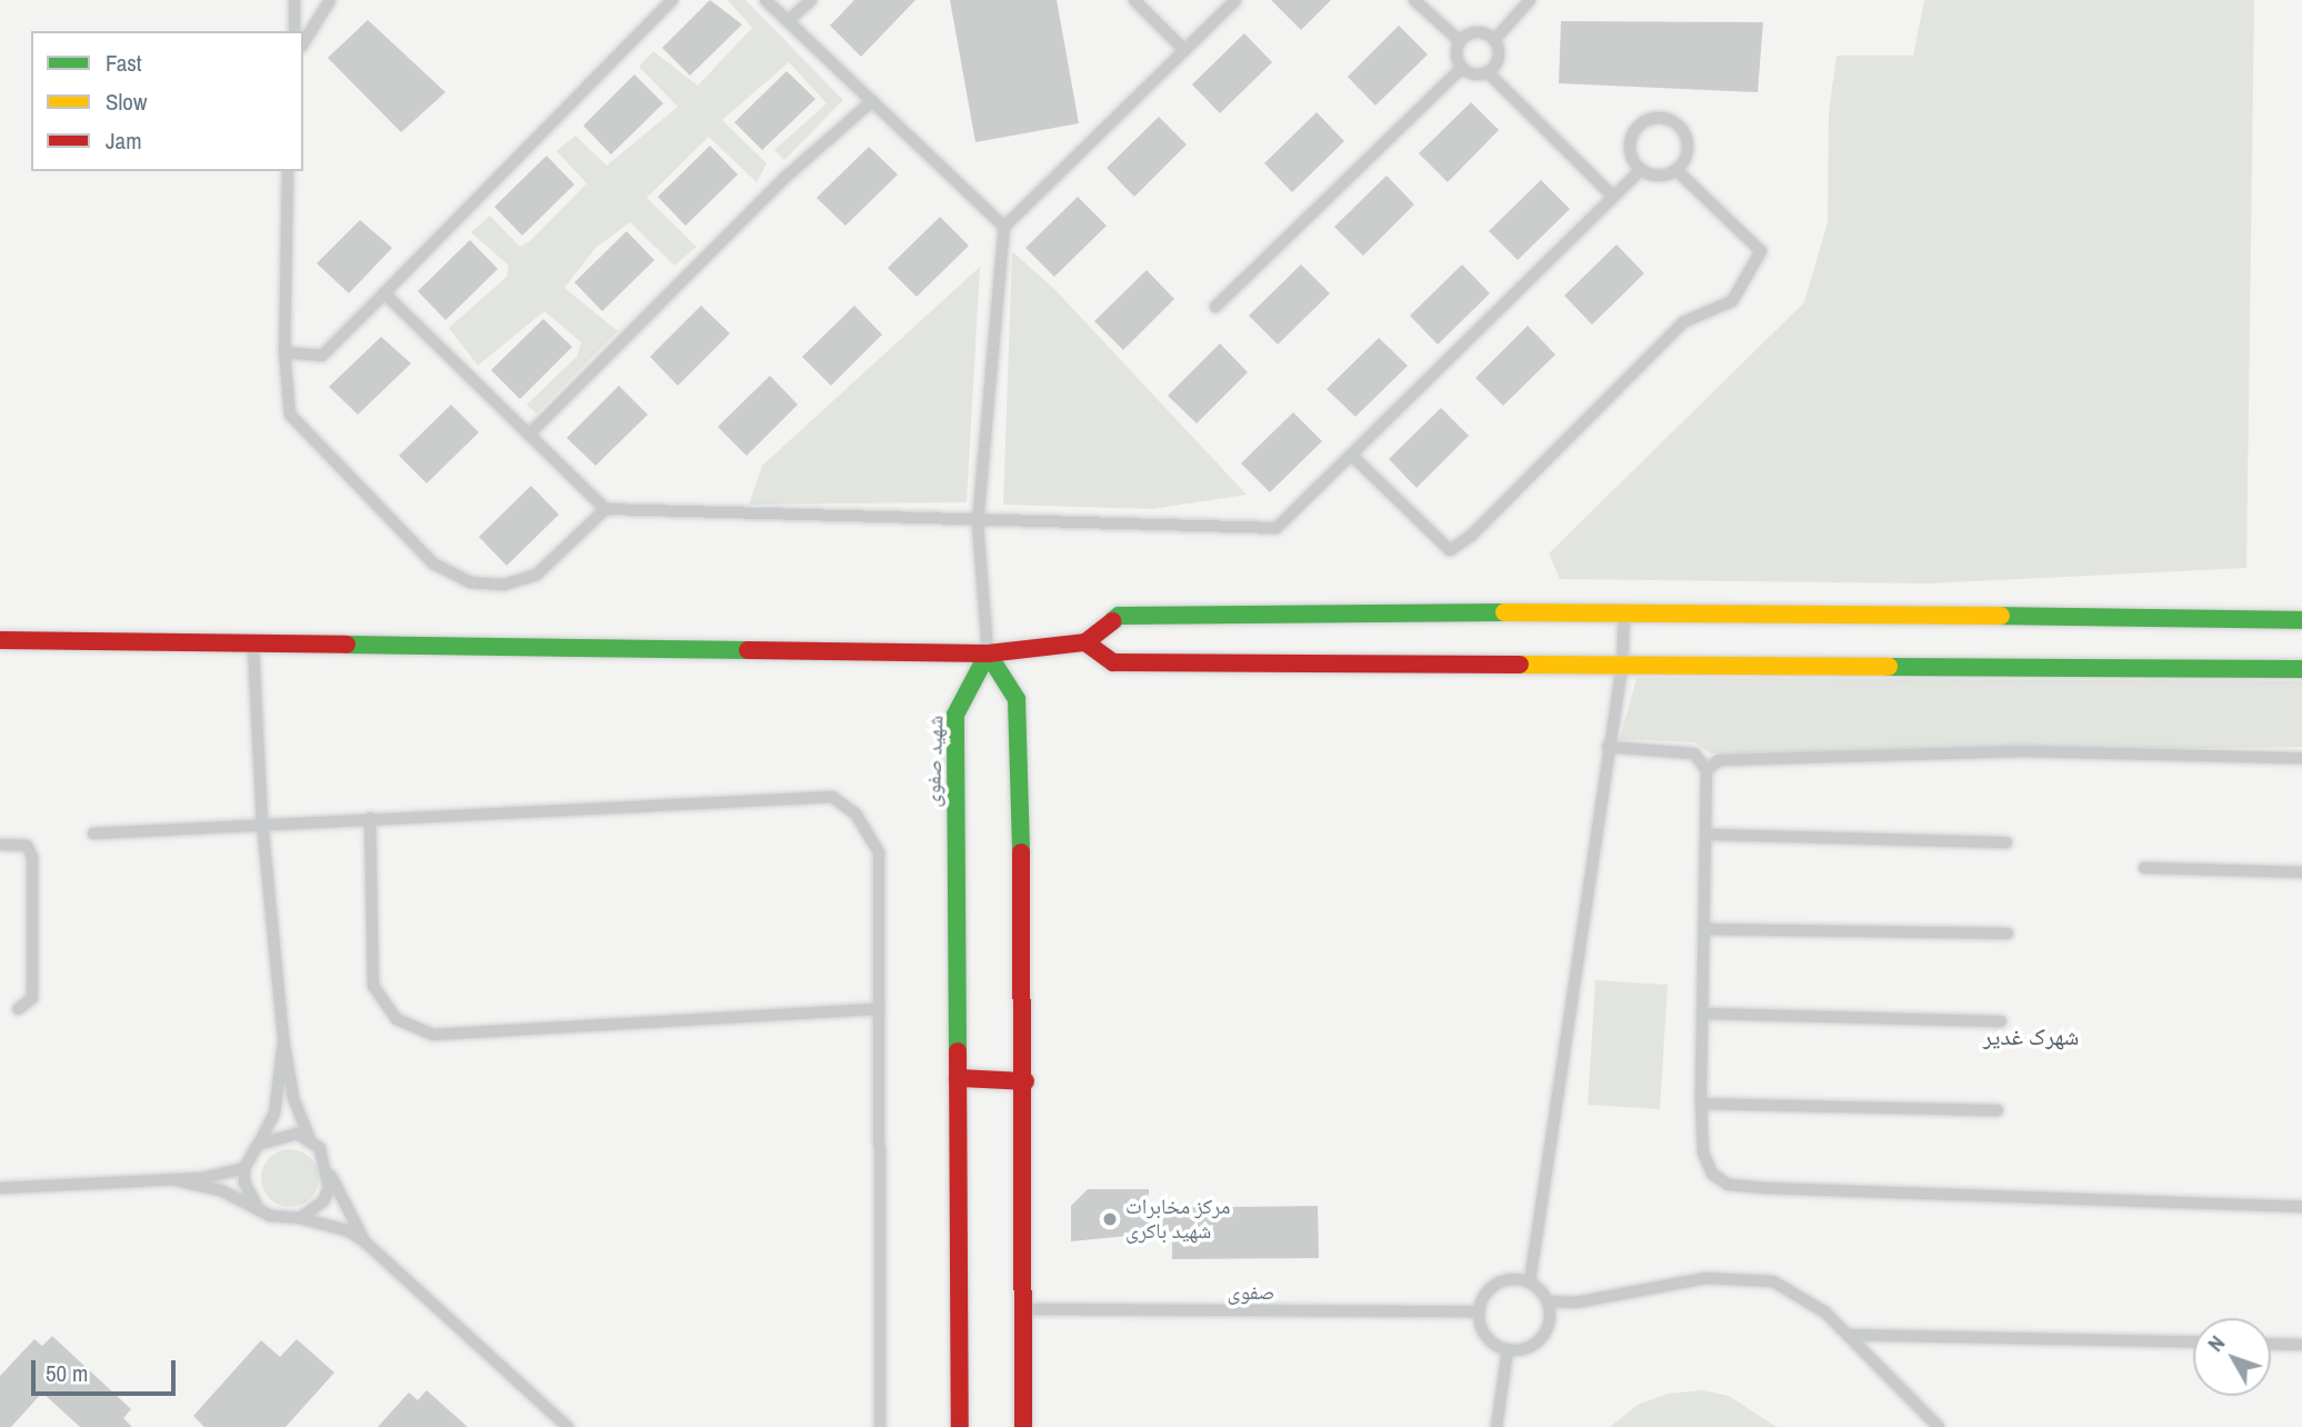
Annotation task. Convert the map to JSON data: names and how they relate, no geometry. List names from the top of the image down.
{
  "streets": {
    "street": ["شهید صفوی"],
    "lane": ["صفوی"]
  },
  "districts": ["شهرک غدیر"],
  "places": ["مرکز مخابرات شهید باکری"],
  "legend": ["Fast", "Slow", "Jam"],
  "scale_bar": "50 m",
  "north": "top left"
}
